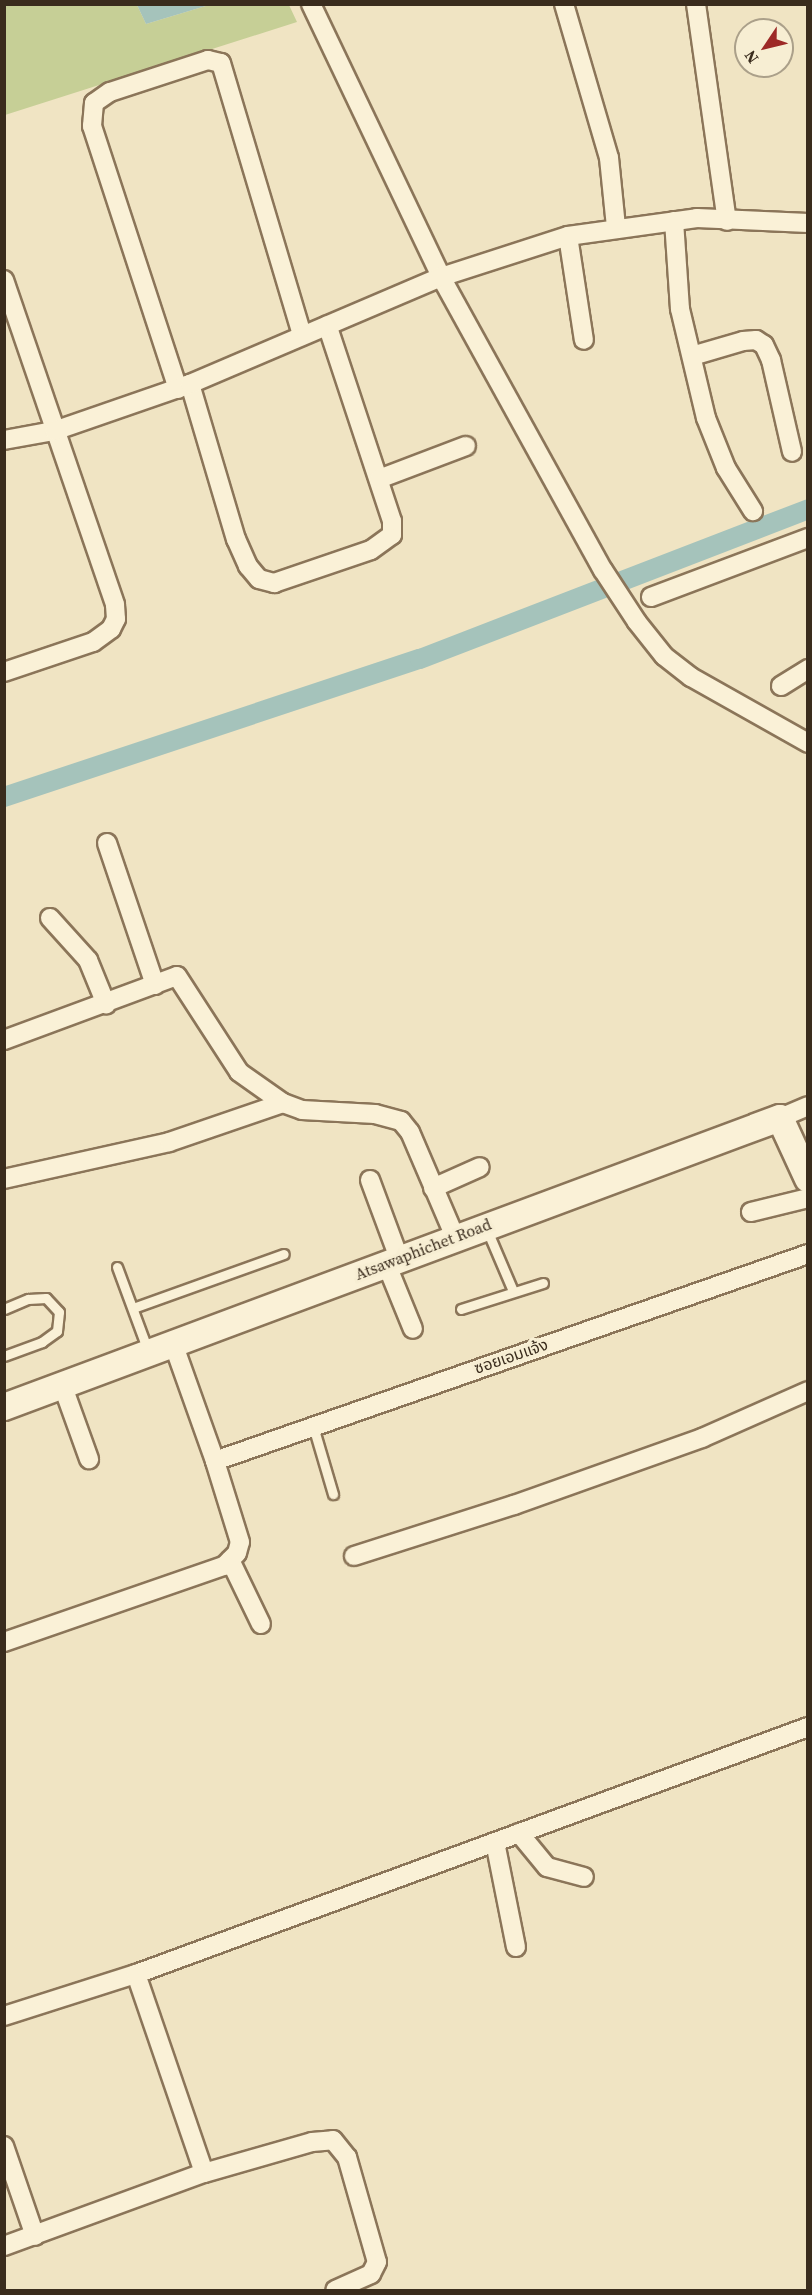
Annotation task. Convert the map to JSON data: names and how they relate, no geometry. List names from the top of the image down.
{
  "streets": {
    "street": ["Atsawaphichet Road", "ซอยเอมแจ้ง"]
  },
  "north": "bottom left"
}
